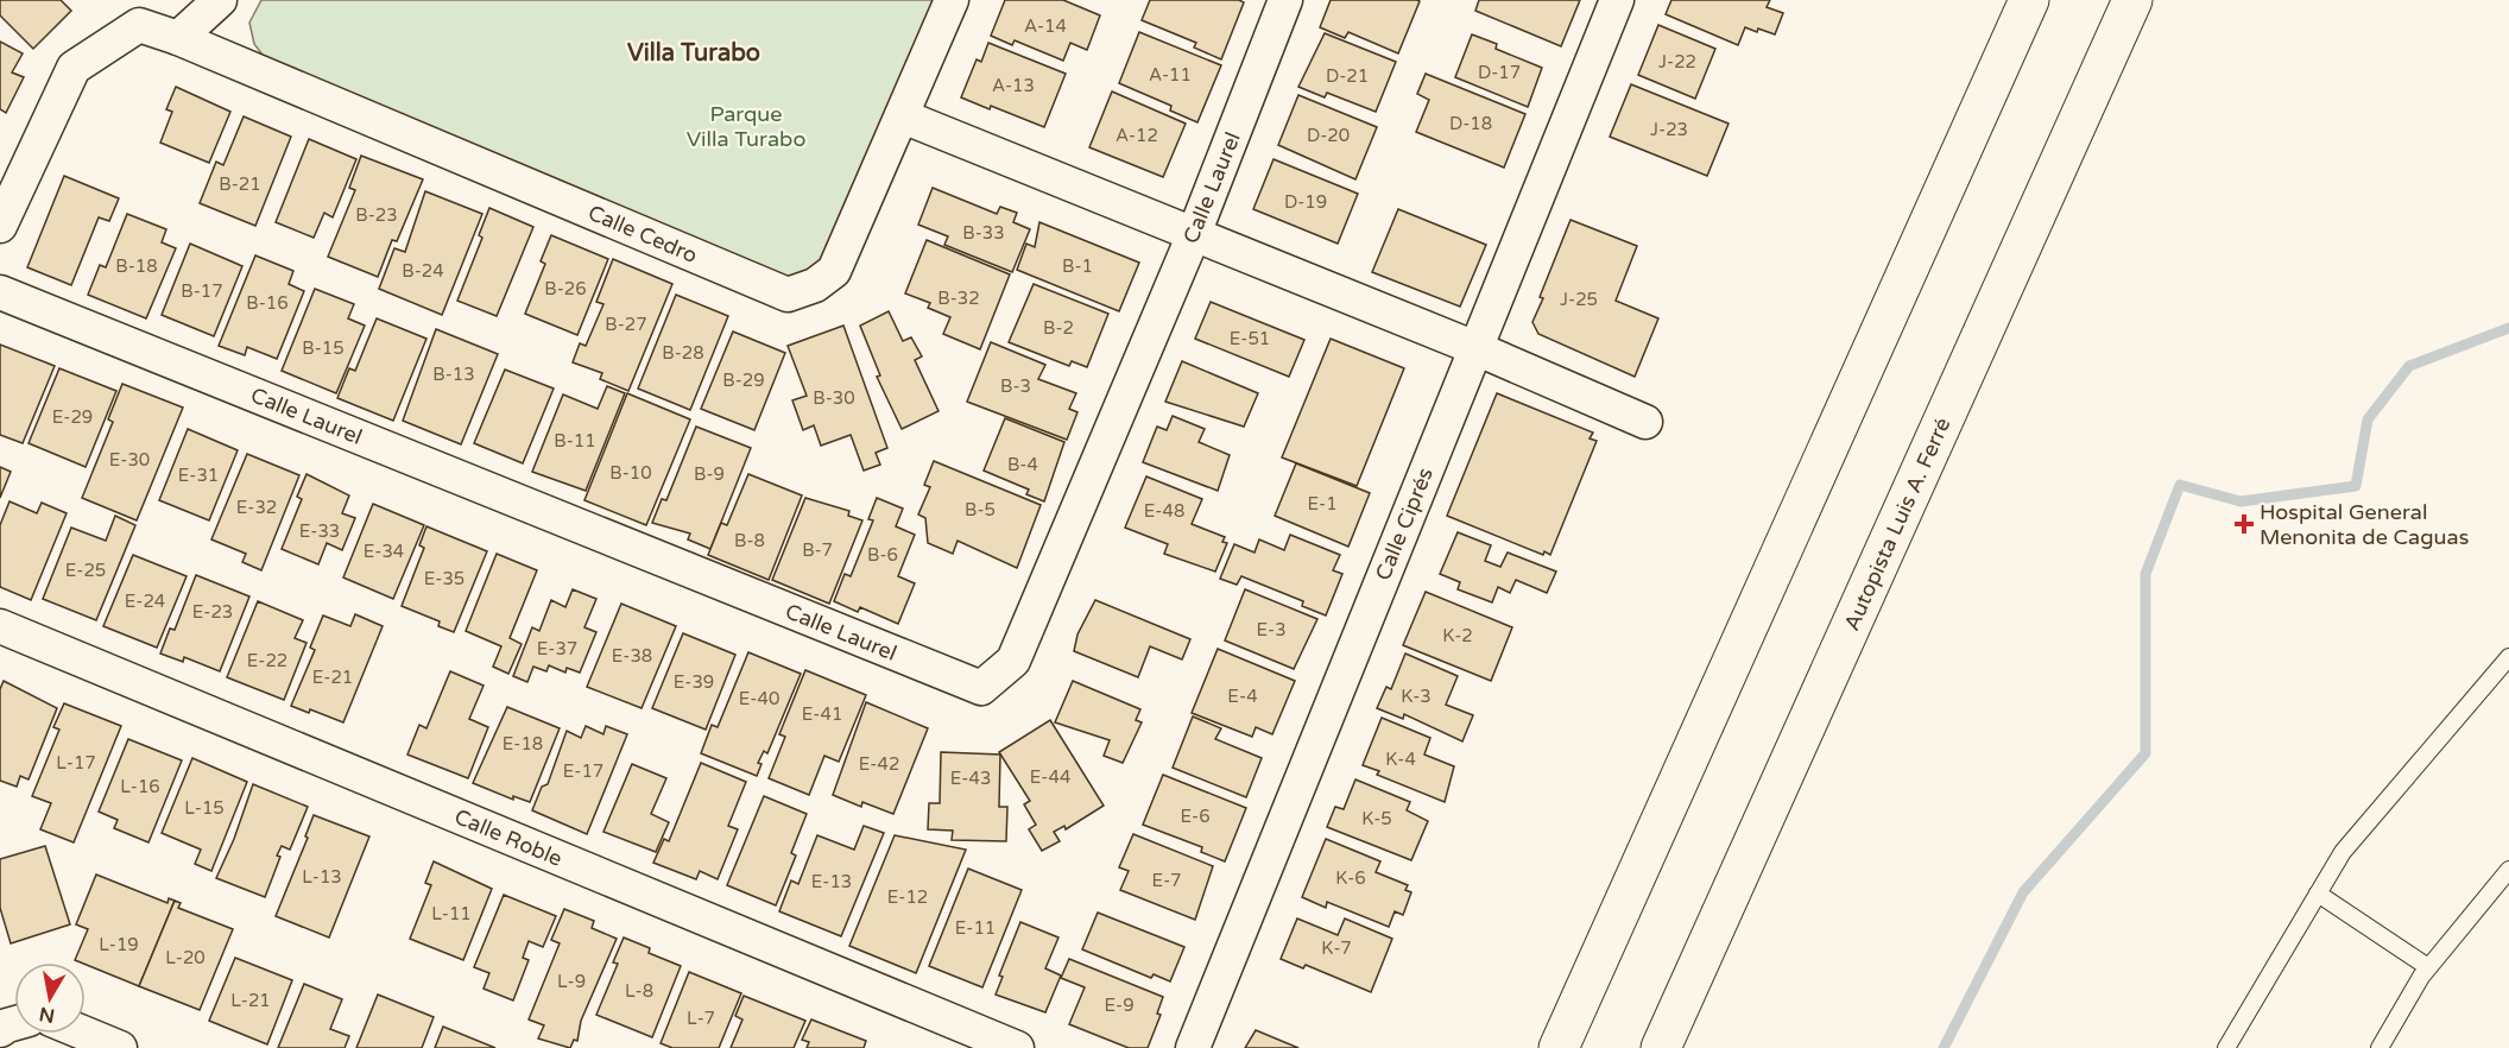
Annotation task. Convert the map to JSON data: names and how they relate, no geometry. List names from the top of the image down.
{
  "streets": {
    "highway": ["Autopista Luis A. Ferré"],
    "street": [
      "Calle Laurel",
      "Calle Cedro",
      "Calle Ciprés",
      "Calle Roble"
    ]
  },
  "districts": ["Villa Turabo"],
  "parks": ["Parque Villa Turabo"],
  "places": {
    "health": ["Hospital General Menonita de Caguas"]
  },
  "house_numbers": [
    "A-14",
    "J-22",
    "D-17",
    "A-11",
    "D-21",
    "A-13",
    "D-18",
    "J-23",
    "A-12",
    "D-20",
    "B-21",
    "D-19",
    "B-23",
    "B-33",
    "B-18",
    "B-1",
    "B-24",
    "B-26",
    "B-17",
    "B-32",
    "J-25",
    "B-16",
    "B-27",
    "B-2",
    "E-51",
    "B-15",
    "B-28",
    "B-13",
    "B-29",
    "B-3",
    "B-30",
    "E-29",
    "B-11",
    "E-30",
    "B-4",
    "B-10",
    "B-9",
    "E-31",
    "E-1",
    "E-32",
    "B-5",
    "E-48",
    "E-33",
    "B-8",
    "B-7",
    "E-34",
    "B-6",
    "E-25",
    "E-35",
    "E-24",
    "E-23",
    "E-3",
    "K-2",
    "E-37",
    "E-38",
    "E-22",
    "E-21",
    "E-39",
    "E-4",
    "K-3",
    "E-40",
    "E-41",
    "E-18",
    "K-4",
    "L-17",
    "E-42",
    "E-17",
    "E-44",
    "E-43",
    "L-16",
    "L-15",
    "E-6",
    "K-5",
    "L-13",
    "K-6",
    "E-7",
    "E-13",
    "E-12",
    "L-11",
    "E-11",
    "L-19",
    "K-7",
    "L-20",
    "L-9",
    "L-8",
    "L-21",
    "E-9",
    "L-7"
  ],
  "north": "bottom"
}
